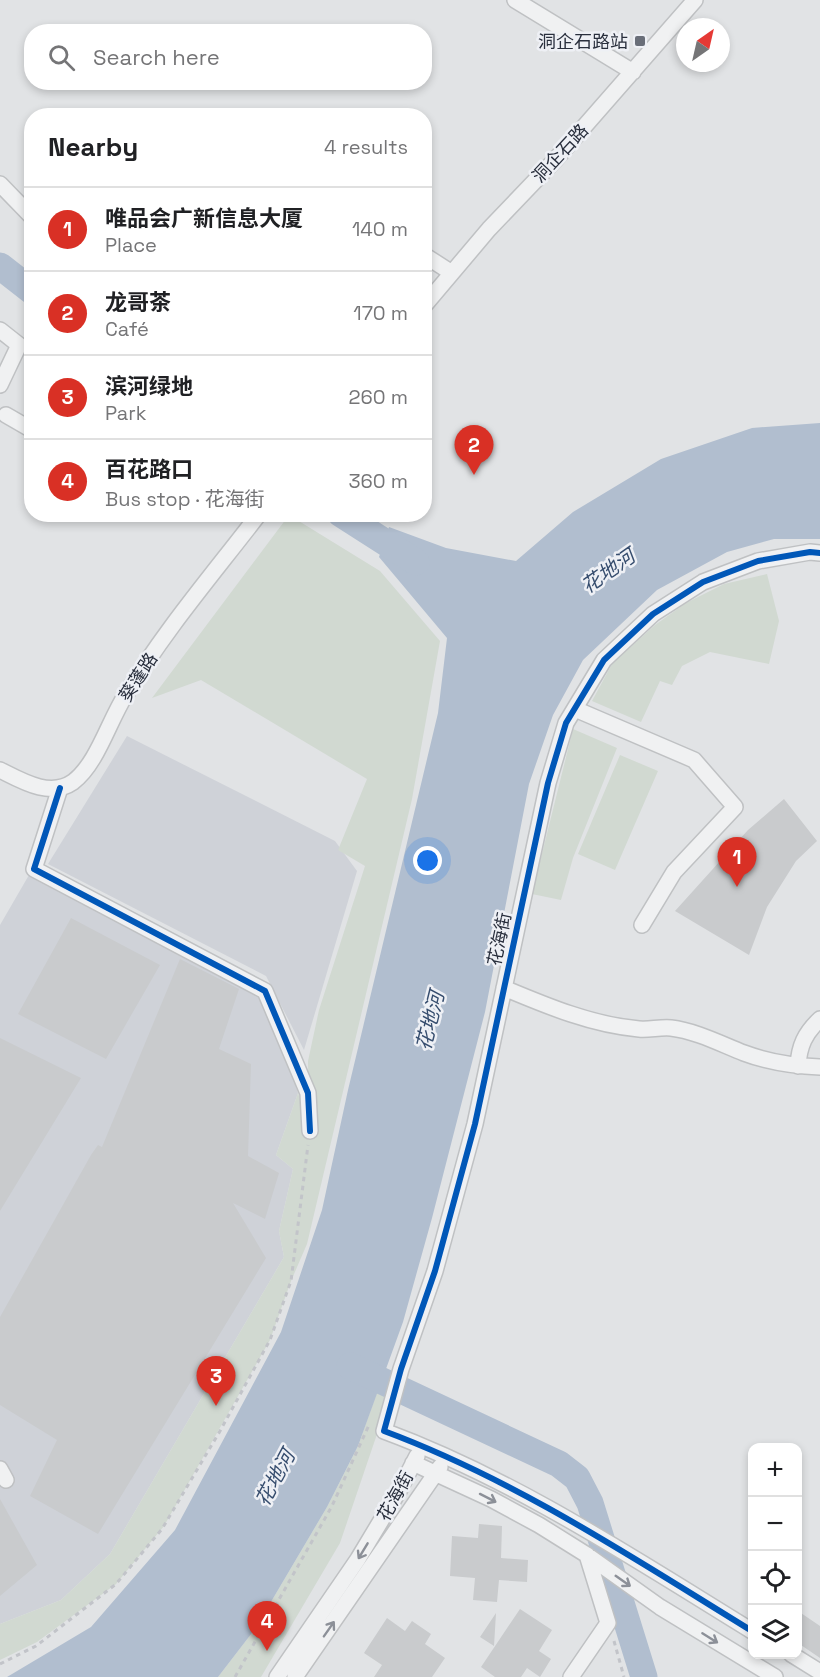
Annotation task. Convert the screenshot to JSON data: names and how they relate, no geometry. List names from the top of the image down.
{
  "streets": {
    "street": ["洞企石路", "葵蓬路", "花海街"]
  },
  "water": ["花地河"],
  "places": {
    "transit": ["洞企石路站"]
  },
  "north": "top right",
  "page": {
    "search": "Search here",
    "heading": ["Nearby", "4 results"],
    "list": [
      {
        "mark": "1",
        "name": "唯品会广新信息大厦",
        "note": "Place",
        "value": "140 m"
      },
      {
        "mark": "2",
        "name": "龙哥茶",
        "note": "Café",
        "value": "170 m"
      },
      {
        "mark": "3",
        "name": "滨河绿地",
        "note": "Park",
        "value": "260 m"
      },
      {
        "mark": "4",
        "name": "百花路口",
        "note": "Bus stop · 花海街",
        "value": "360 m"
      }
    ],
    "pins": [
      "2",
      "1",
      "3",
      "4"
    ],
    "map_buttons": ["+", "−"]
  }
}
